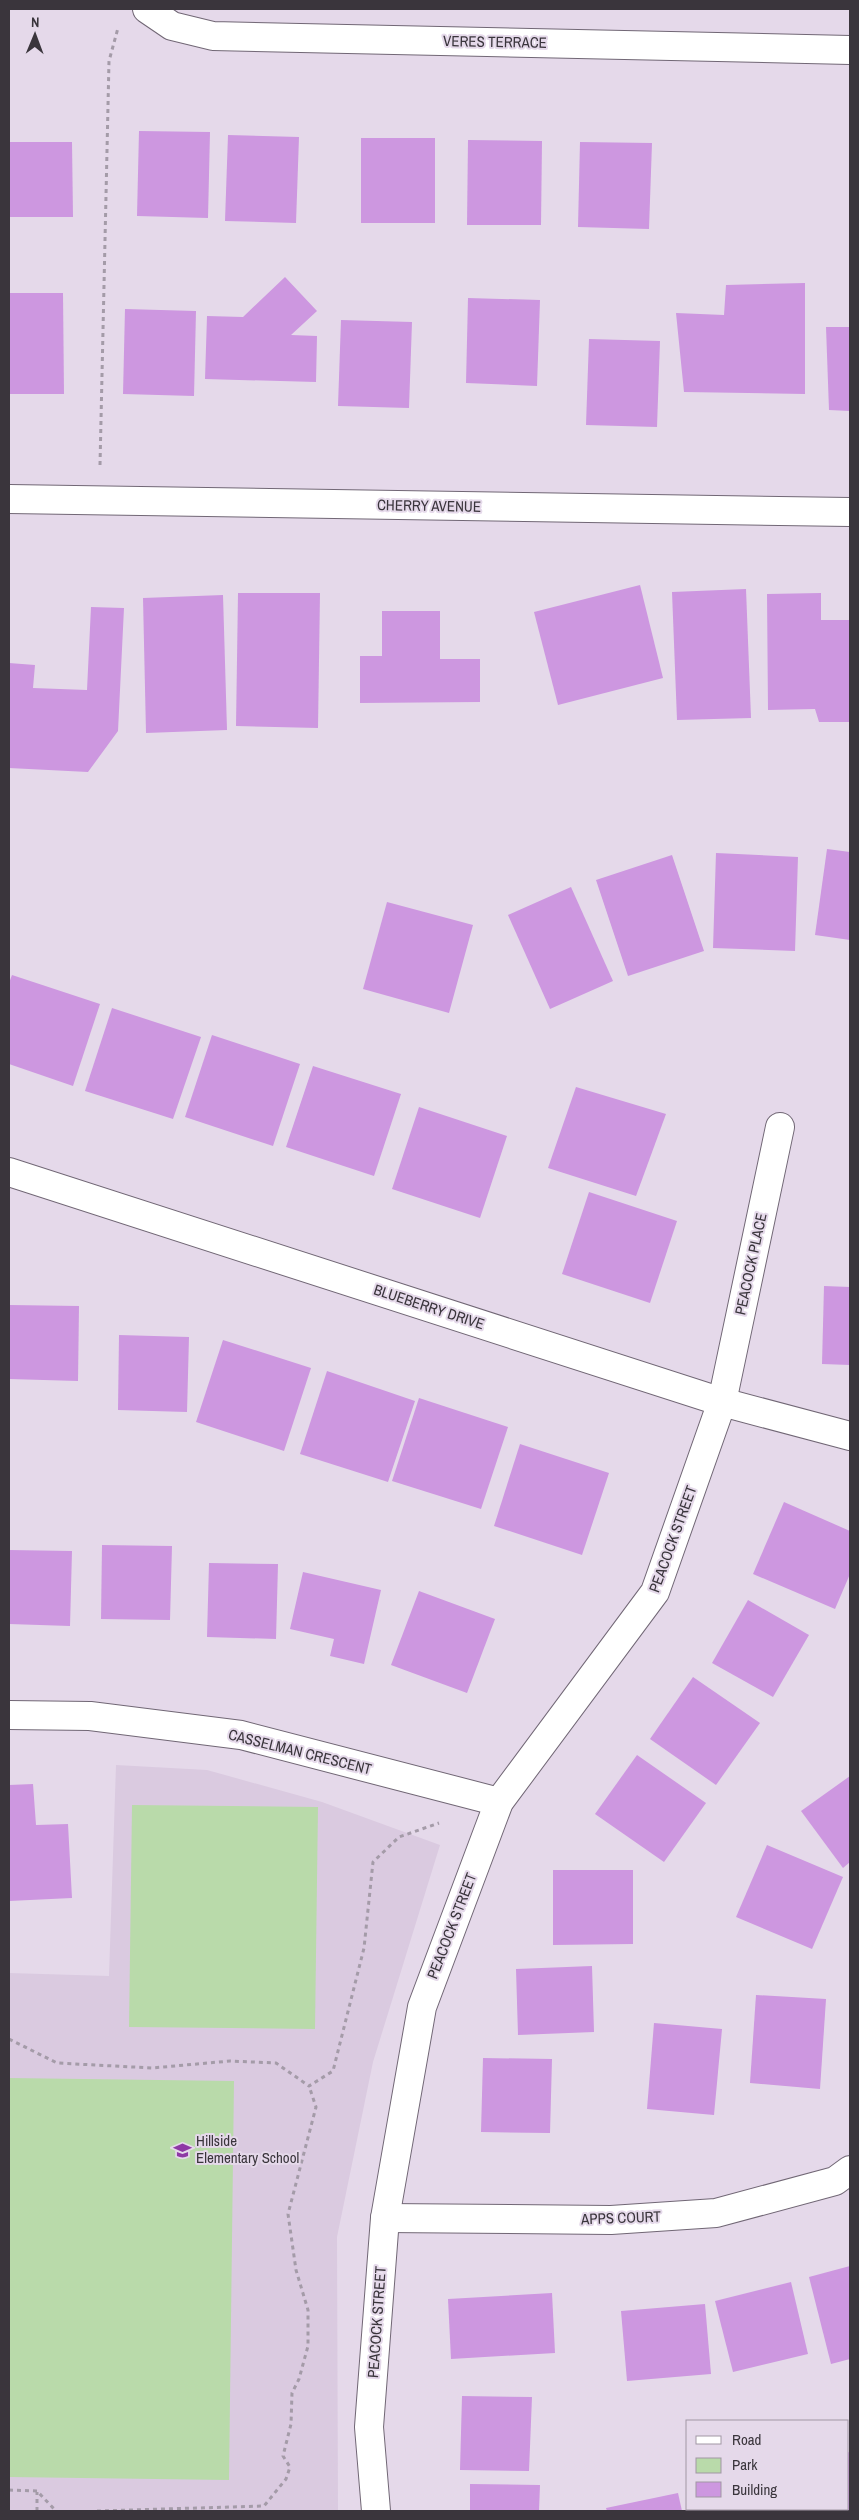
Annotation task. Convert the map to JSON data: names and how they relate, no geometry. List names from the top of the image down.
{
  "streets": {
    "street": [
      "VERES TERRACE",
      "CHERRY AVENUE",
      "PEACOCK PLACE",
      "BLUEBERRY DRIVE",
      "PEACOCK STREET",
      "CASSELMAN CRESCENT",
      "APPS COURT"
    ]
  },
  "crossings": [
    ["PEACOCK PLACE", "BLUEBERRY DRIVE"],
    ["PEACOCK PLACE", "PEACOCK STREET"],
    ["BLUEBERRY DRIVE", "PEACOCK STREET"],
    ["PEACOCK STREET", "CASSELMAN CRESCENT"],
    ["PEACOCK STREET", "APPS COURT"]
  ],
  "places": {
    "school or university": ["Hillside Elementary School"]
  },
  "legend": ["Road", "Park", "Building"],
  "north": "top"
}
